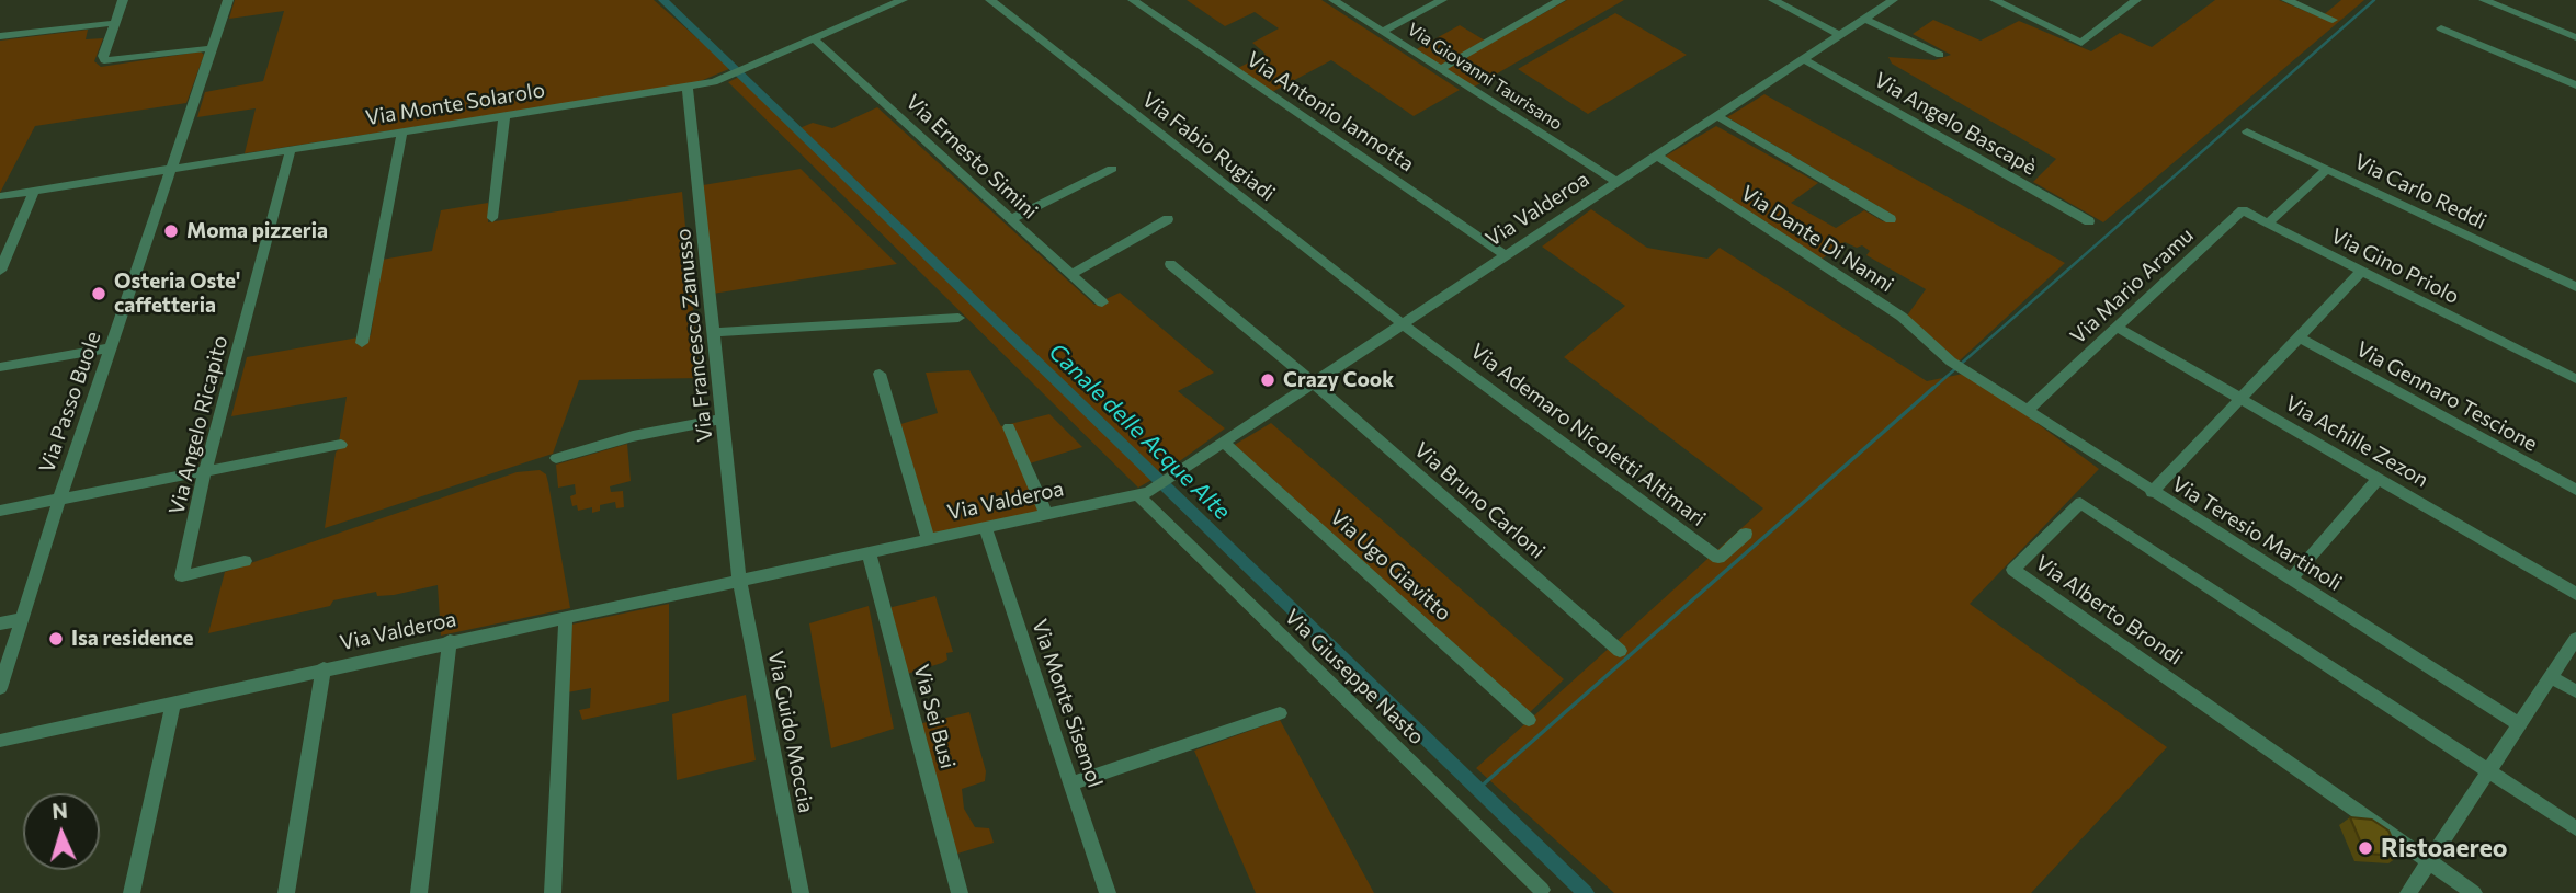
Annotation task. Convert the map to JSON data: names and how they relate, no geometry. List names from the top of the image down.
{
  "streets": {
    "street": [
      "Via Giovanni Taurisano",
      "Via Monte Solarolo",
      "Via Antonio Iannotta",
      "Via Angelo Bascapè",
      "Via Fabio Rugiadi",
      "Via Ernesto Simini",
      "Via Carlo Reddi",
      "Via Valderoa",
      "Via Dante Di Nanni",
      "Via Gino Priolo",
      "Via Mario Aramu",
      "Via Francesco Zanusso",
      "Via Gennaro Tescione",
      "Via Passo Buole",
      "Via Angelo Ricapito",
      "Via Ademaro Nicoletti Altimari",
      "Via Achille Zezon",
      "Via Bruno Carloni",
      "Via Teresio Martinoli",
      "Via Ugo Giavitto",
      "Via Alberto Brondi",
      "Via Giuseppe Nasto",
      "Via Monte Sisemol",
      "Via Sei Busi",
      "Via Guido Moccia"
    ]
  },
  "crossings": [
    ["Via Giovanni Taurisano", "Via Valderoa"],
    ["Via Monte Solarolo", "Via Ernesto Simini"],
    ["Via Monte Solarolo", "Via Francesco Zanusso"],
    ["Via Monte Solarolo", "Via Passo Buole"],
    ["Via Monte Solarolo", "Via Angelo Ricapito"],
    ["Via Antonio Iannotta", "Via Valderoa"],
    ["Via Angelo Bascapè", "Via Valderoa"],
    ["Via Fabio Rugiadi", "Via Valderoa"],
    ["Via Fabio Rugiadi", "Via Ademaro Nicoletti Altimari"],
    ["Via Valderoa", "Via Dante Di Nanni"],
    ["Via Valderoa", "Via Francesco Zanusso"],
    ["Via Valderoa", "Via Ademaro Nicoletti Altimari"],
    ["Via Valderoa", "Via Bruno Carloni"],
    ["Via Valderoa", "Via Ugo Giavitto"],
    ["Via Valderoa", "Via Giuseppe Nasto"],
    ["Via Valderoa", "Via Monte Sisemol"],
    ["Via Valderoa", "Via Sei Busi"],
    ["Via Valderoa", "Via Guido Moccia"],
    ["Via Dante Di Nanni", "Via Teresio Martinoli"],
    ["Via Gino Priolo", "Via Mario Aramu"],
    ["Via Mario Aramu", "Via Achille Zezon"],
    ["Via Mario Aramu", "Via Teresio Martinoli"],
    ["Via Francesco Zanusso", "Via Guido Moccia"]
  ],
  "water": ["Canale delle Acque Alte"],
  "places": [
    "Moma pizzeria",
    "Osteria Oste' caffetteria",
    "Crazy Cook",
    "Isa residence",
    "Ristoaereo"
  ],
  "north": "top"
}
